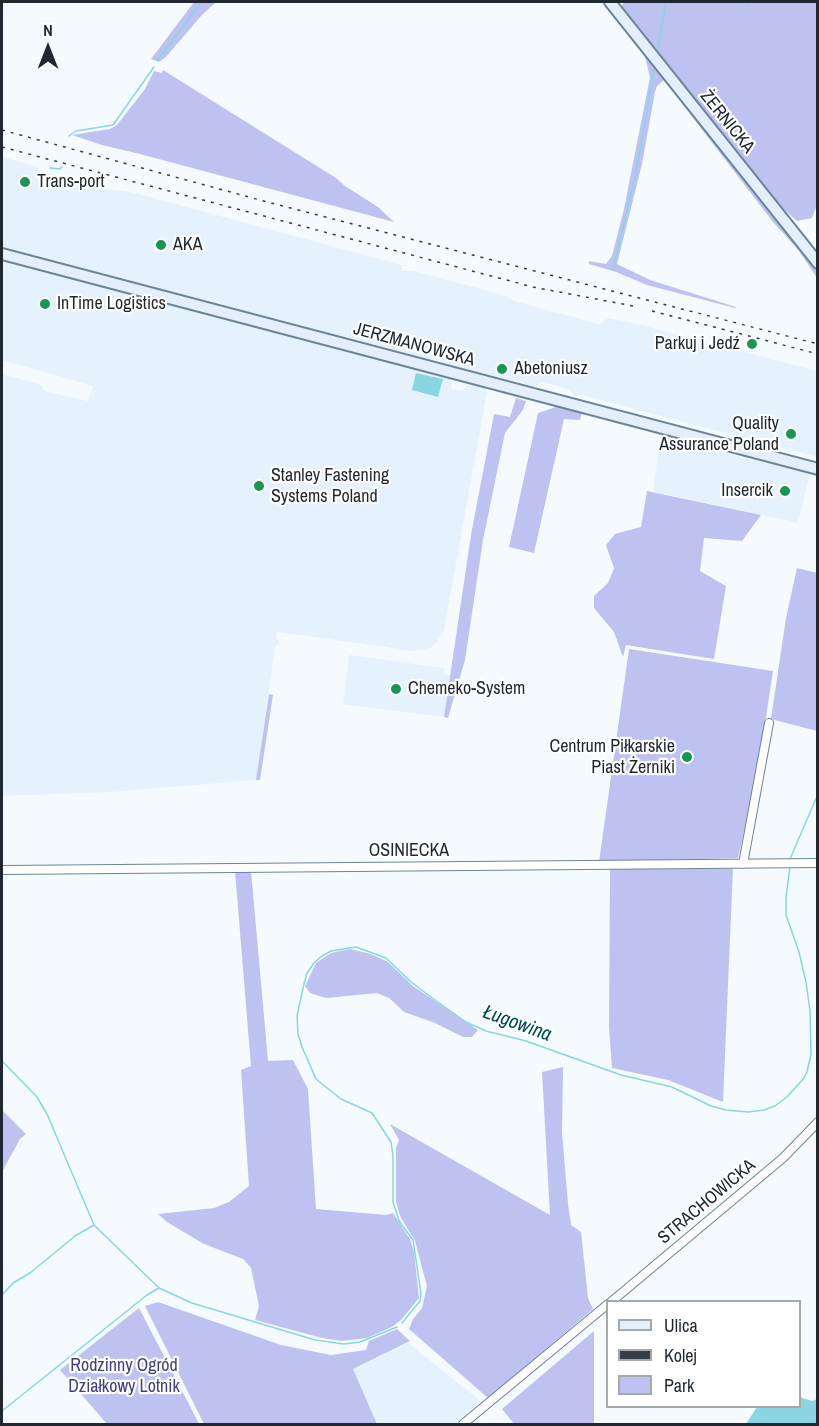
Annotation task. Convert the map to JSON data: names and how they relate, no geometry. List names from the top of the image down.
{
  "streets": {
    "street": [
      "ŻERNICKA",
      "JERZMANOWSKA",
      "OSINIECKA",
      "STRACHOWICKA"
    ]
  },
  "water": ["Ługowina"],
  "parks": ["Rodzinny Ogród Działkowy Lotnik"],
  "places": [
    "Trans-port",
    "AKA",
    "InTime Logistics",
    "Parkuj i Jedź",
    "Abetoniusz",
    "Quality Assurance Poland",
    "Stanley Fastening Systems Poland",
    "Insercik",
    "Chemeko-System",
    "Centrum Piłkarskie Piast Żerniki"
  ],
  "legend": ["Ulica", "Kolej", "Park"],
  "north": "top"
}
